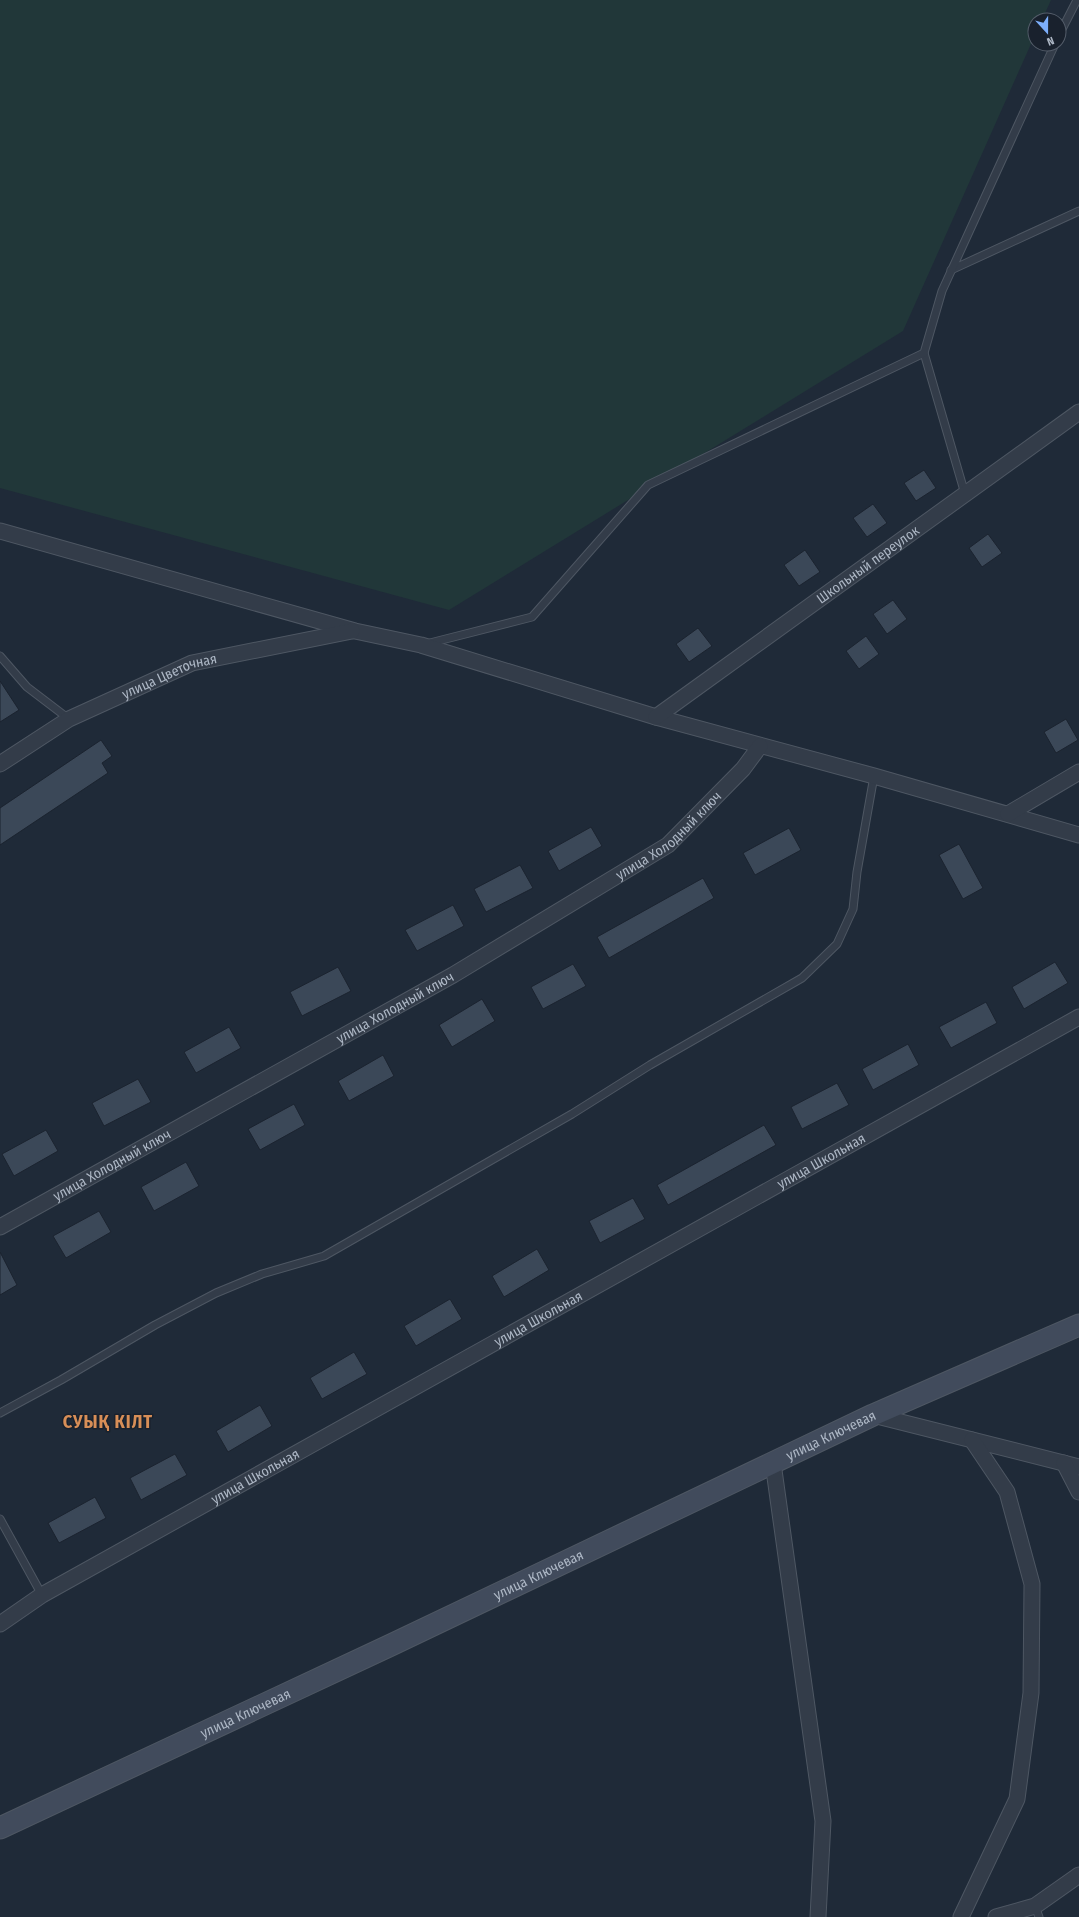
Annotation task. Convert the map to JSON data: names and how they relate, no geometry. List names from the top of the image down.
{
  "streets": {
    "street": [
      "Школьный переулок",
      "улица Цветочная",
      "улица Холодный ключ",
      "улица Школьная",
      "улица Ключевая"
    ]
  },
  "districts": ["СУЫҚ КІЛТ"],
  "north": "bottom"
}
